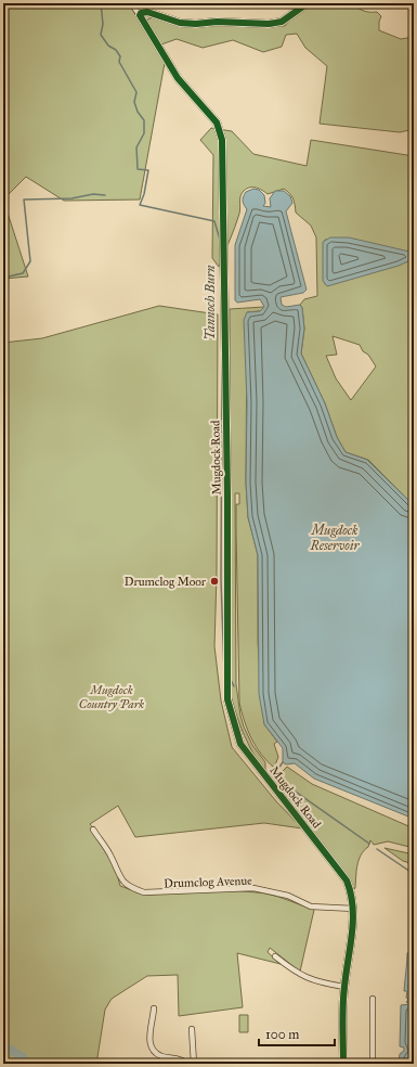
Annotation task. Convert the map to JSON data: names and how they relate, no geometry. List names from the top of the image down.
{
  "streets": {
    "street": ["Mugdock Road", "Drumclog Avenue"]
  },
  "crossings": [
    ["Mugdock Road", "Drumclog Avenue"]
  ],
  "water": ["Tannoch Burn", "Mugdock Reservoir"],
  "parks": ["Mugdock Country Park"],
  "places": ["Drumclog Moor"],
  "scale_bar": "100 m"
}
